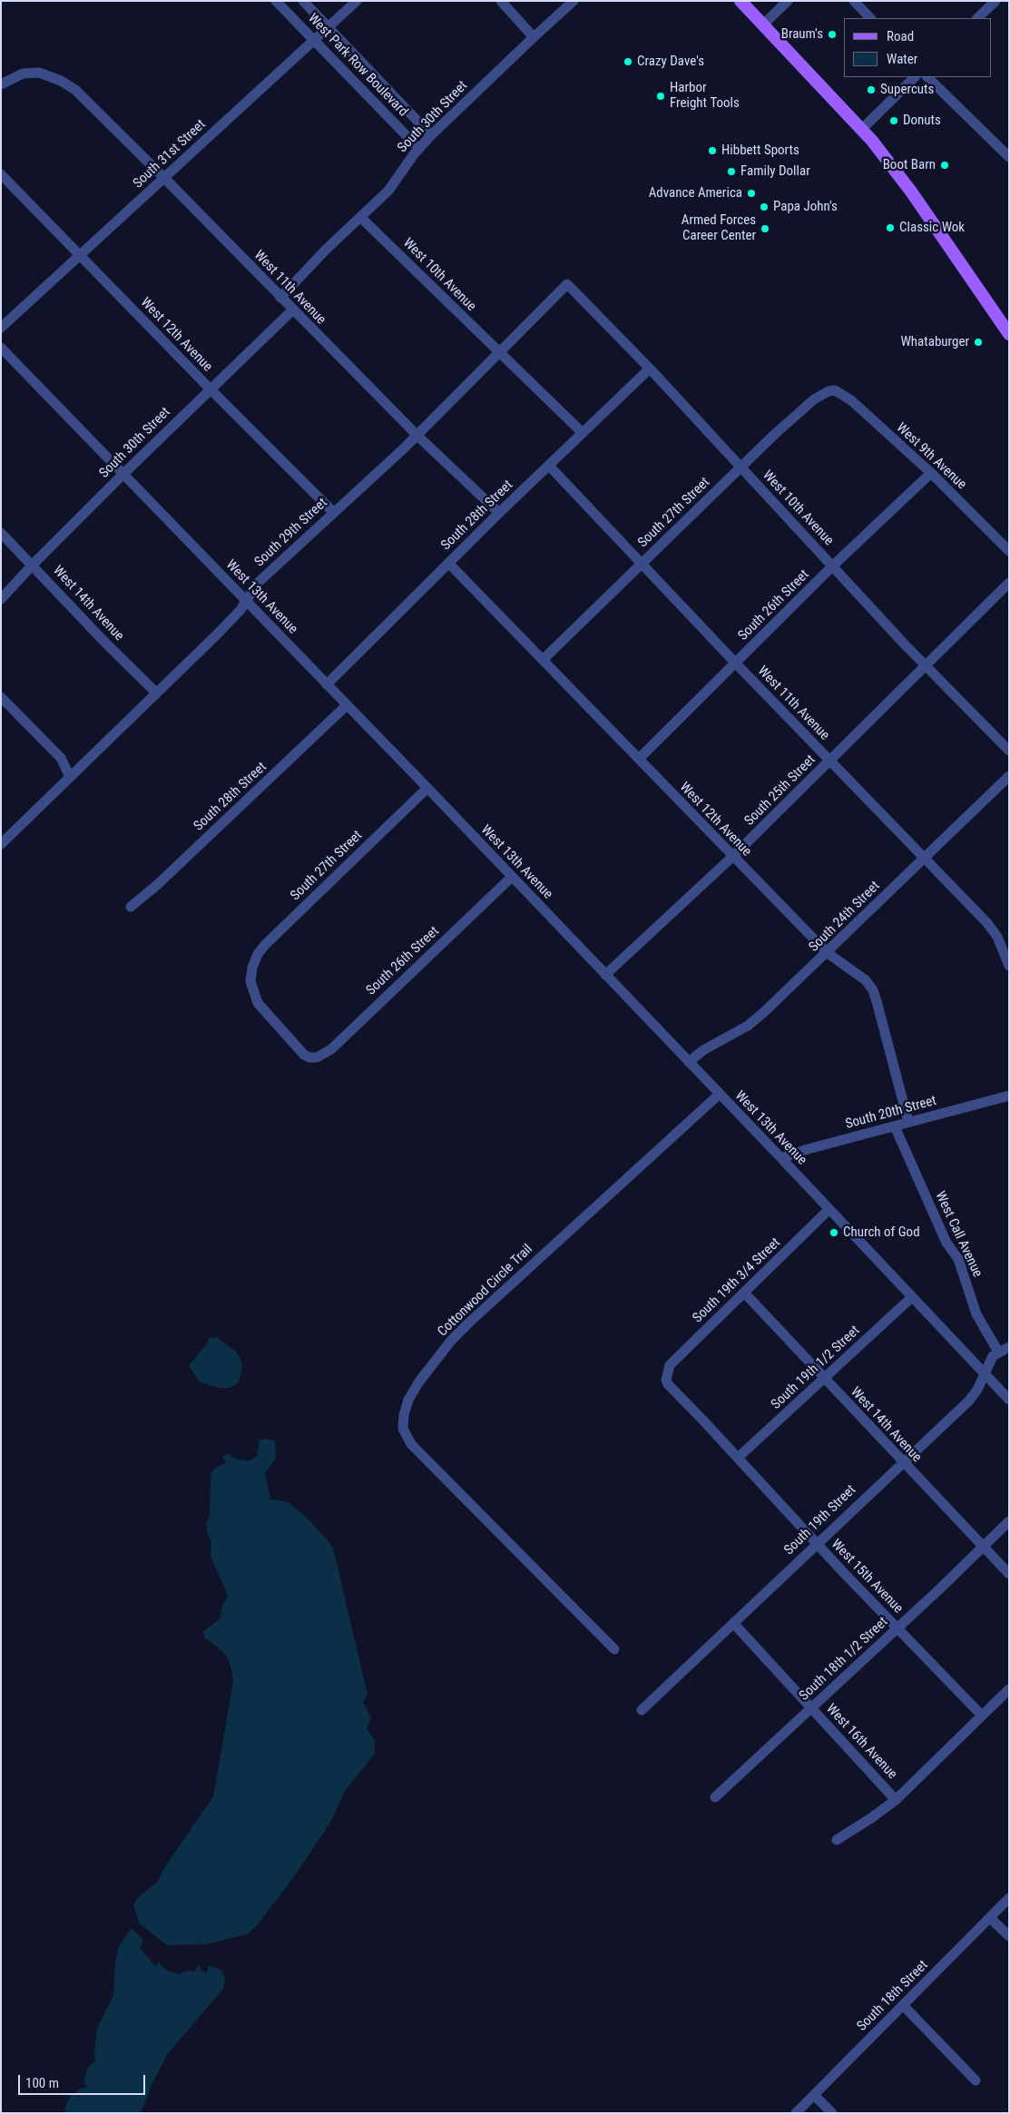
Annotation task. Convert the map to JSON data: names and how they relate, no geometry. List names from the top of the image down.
{
  "streets": {
    "street": [
      "West Park Row Boulevard",
      "South 30th Street",
      "South 31st Street",
      "West 10th Avenue",
      "West 11th Avenue",
      "West 12th Avenue",
      "West 9th Avenue",
      "South 27th Street",
      "South 28th Street",
      "South 29th Street",
      "West 13th Avenue",
      "West 14th Avenue",
      "South 26th Street",
      "South 25th Street",
      "South 24th Street",
      "South 20th Street",
      "West Call Avenue",
      "South 19th 3/4 Street",
      "Cottonwood Circle Trail",
      "South 19th 1/2 Street",
      "South 19th Street",
      "West 15th Avenue",
      "South 18th 1/2 Street",
      "West 16th Avenue",
      "South 18th Street"
    ]
  },
  "crossings": [
    ["West Park Row Boulevard", "South 30th Street"],
    ["West Park Row Boulevard", "South 31st Street"],
    ["South 30th Street", "West 10th Avenue"],
    ["South 30th Street", "West 11th Avenue"],
    ["South 30th Street", "West 12th Avenue"],
    ["South 30th Street", "West 13th Avenue"],
    ["South 30th Street", "West 14th Avenue"],
    ["South 31st Street", "West 11th Avenue"],
    ["South 31st Street", "West 12th Avenue"],
    ["West 10th Avenue", "South 27th Street"],
    ["West 10th Avenue", "South 28th Street"],
    ["West 10th Avenue", "South 29th Street"],
    ["West 10th Avenue", "South 26th Street"],
    ["West 10th Avenue", "South 25th Street"],
    ["West 11th Avenue", "South 27th Street"],
    ["West 11th Avenue", "South 28th Street"],
    ["West 11th Avenue", "South 29th Street"],
    ["West 11th Avenue", "South 26th Street"],
    ["West 11th Avenue", "South 25th Street"],
    ["West 11th Avenue", "South 24th Street"],
    ["West 12th Avenue", "South 27th Street"],
    ["West 12th Avenue", "South 28th Street"],
    ["West 12th Avenue", "South 29th Street"],
    ["West 12th Avenue", "South 26th Street"],
    ["West 12th Avenue", "South 25th Street"],
    ["West 12th Avenue", "South 24th Street"],
    ["West 12th Avenue", "South 20th Street"],
    ["West 9th Avenue", "South 27th Street"],
    ["West 9th Avenue", "South 26th Street"],
    ["South 27th Street", "West 13th Avenue"],
    ["South 27th Street", "South 26th Street"],
    ["South 28th Street", "West 13th Avenue"],
    ["South 29th Street", "West 13th Avenue"],
    ["South 29th Street", "West 14th Avenue"],
    ["West 13th Avenue", "South 26th Street"],
    ["West 13th Avenue", "South 25th Street"],
    ["West 13th Avenue", "South 24th Street"],
    ["West 13th Avenue", "South 20th Street"],
    ["West 13th Avenue", "South 19th 3/4 Street"],
    ["West 13th Avenue", "Cottonwood Circle Trail"],
    ["West 13th Avenue", "South 19th 1/2 Street"],
    ["West 13th Avenue", "South 19th Street"],
    ["West 14th Avenue", "South 19th 3/4 Street"],
    ["West 14th Avenue", "South 19th 1/2 Street"],
    ["West 14th Avenue", "South 19th Street"],
    ["West 14th Avenue", "South 18th 1/2 Street"],
    ["South 20th Street", "West Call Avenue"],
    ["West Call Avenue", "South 19th Street"],
    ["South 19th 3/4 Street", "West 15th Avenue"],
    ["South 19th 1/2 Street", "West 15th Avenue"],
    ["South 19th Street", "West 15th Avenue"],
    ["South 19th Street", "West 16th Avenue"],
    ["West 15th Avenue", "South 18th 1/2 Street"],
    ["South 18th 1/2 Street", "West 16th Avenue"]
  ],
  "places": [
    "Braum's",
    "Crazy Dave's",
    "Supercuts",
    "Harbor Freight Tools",
    "Donuts",
    "Hibbett Sports",
    "Boot Barn",
    "Family Dollar",
    "Advance America",
    "Papa John's",
    "Classic Wok",
    "Armed Forces Career Center",
    "Whataburger",
    "Church of God"
  ],
  "legend": ["Road", "Water"],
  "scale_bar": "100 m"
}
